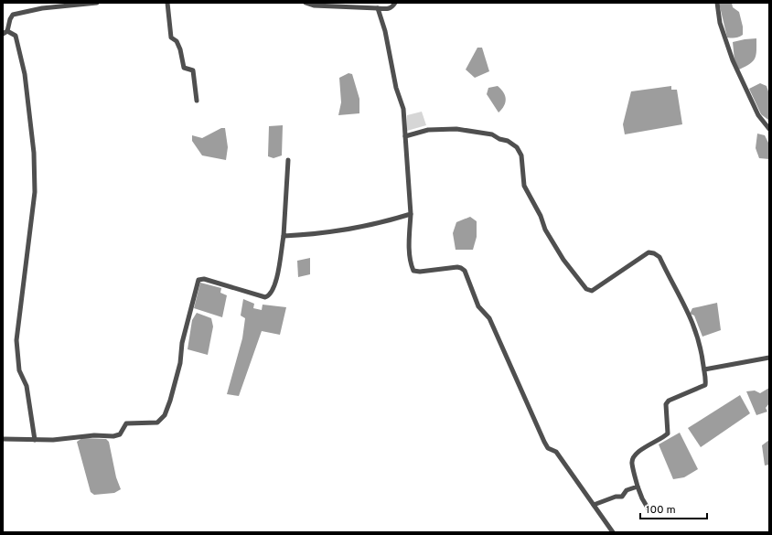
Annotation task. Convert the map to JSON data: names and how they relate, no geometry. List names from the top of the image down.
{
  "scale_bar": "100 m"
}
